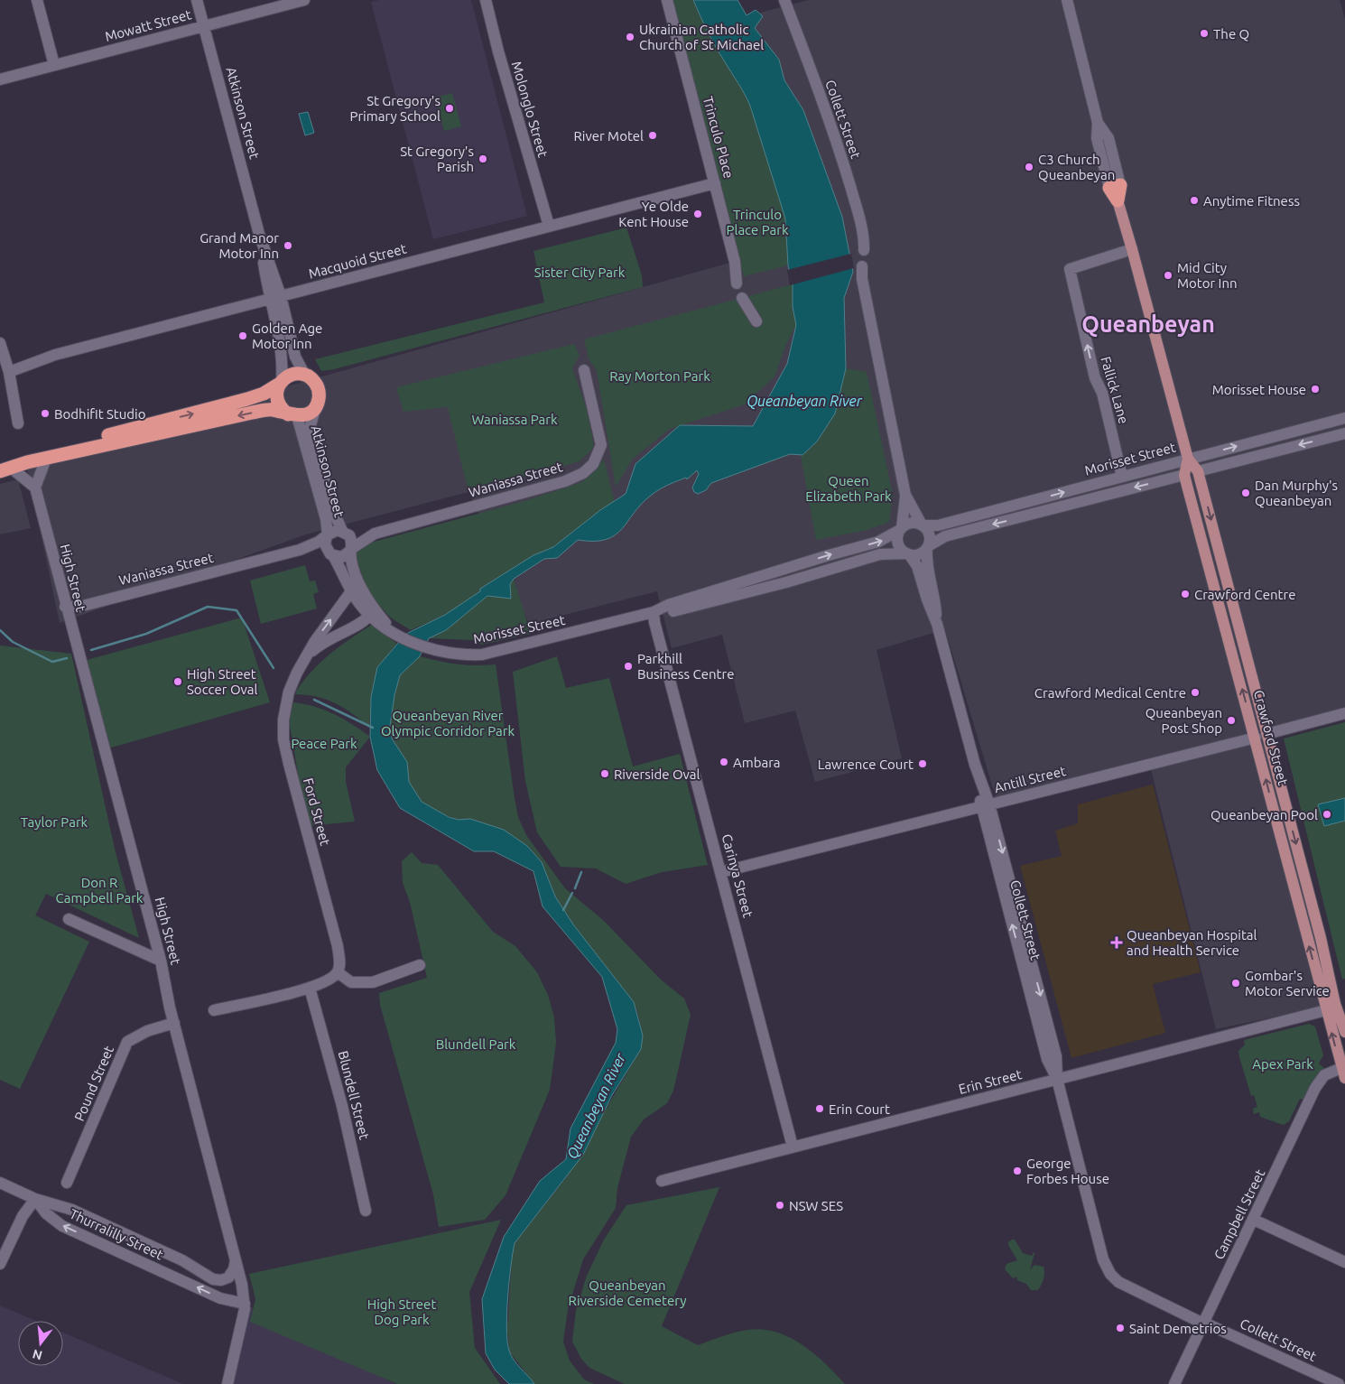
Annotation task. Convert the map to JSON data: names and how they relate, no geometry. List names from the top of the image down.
{
  "streets": {
    "highway": ["Crawford Street"],
    "street": [
      "Mowatt Street",
      "Molonglo Street",
      "Atkinson Street",
      "Collett Street",
      "Trinculo Place",
      "Macquoid Street",
      "Fallick Lane",
      "Morisset Street",
      "Waniassa Street",
      "High Street",
      "Antill Street",
      "Ford Street",
      "Carinya Street",
      "Erin Street",
      "Pound Street",
      "Blundell Street",
      "Campbell Street",
      "Thurralilly Street"
    ]
  },
  "crossings": [
    ["Mowatt Street", "Atkinson Street"],
    ["Molonglo Street", "Macquoid Street"],
    ["Atkinson Street", "Macquoid Street"],
    ["Atkinson Street", "Waniassa Street"],
    ["Collett Street", "Morisset Street"],
    ["Collett Street", "Antill Street"],
    ["Collett Street", "Erin Street"],
    ["Collett Street", "Campbell Street"],
    ["Trinculo Place", "Macquoid Street"],
    ["Fallick Lane", "Morisset Street"],
    ["Fallick Lane", "Crawford Street"],
    ["Morisset Street", "Crawford Street"],
    ["Morisset Street", "Ford Street"],
    ["Morisset Street", "Carinya Street"],
    ["Waniassa Street", "High Street"],
    ["High Street", "Pound Street"],
    ["High Street", "Thurralilly Street"],
    ["Crawford Street", "Antill Street"],
    ["Crawford Street", "Erin Street"],
    ["Crawford Street", "Campbell Street"],
    ["Antill Street", "Carinya Street"],
    ["Carinya Street", "Erin Street"]
  ],
  "one_way": ["Fallick Lane"],
  "districts": ["Queanbeyan"],
  "water": ["Queanbeyan River"],
  "parks": [
    "Trinculo Place Park",
    "Sister City Park",
    "Ray Morton Park",
    "Waniassa Park",
    "Queen Elizabeth Park",
    "Queanbeyan River Olympic Corridor Park",
    "Peace Park",
    "Taylor Park",
    "Don R Campbell Park",
    "Blundell Park",
    "Apex Park",
    "Queanbeyan Riverside Cemetery",
    "High Street Dog Park"
  ],
  "places": {
    "other": [
      "The Q",
      "Ukrainian Catholic Church of St Michael",
      "St Gregory's Primary School",
      "River Motel",
      "St Gregory's Parish",
      "C3 Church Queanbeyan",
      "Anytime Fitness",
      "Ye Olde Kent House",
      "Grand Manor Motor Inn",
      "Mid City Motor Inn",
      "Golden Age Motor Inn",
      "Morisset House",
      "Bodhifit Studio",
      "Dan Murphy's Queanbeyan",
      "Crawford Centre",
      "Parkhill Business Centre",
      "High Street Soccer Oval",
      "Crawford Medical Centre",
      "Queanbeyan Post Shop",
      "Ambara",
      "Lawrence Court",
      "Riverside Oval",
      "Queanbeyan Pool",
      "Gombar's Motor Service",
      "Erin Court",
      "George Forbes House",
      "NSW SES",
      "Saint Demetrios"
    ],
    "health": ["Queanbeyan Hospital and Health Service"]
  },
  "north": "bottom"
}
